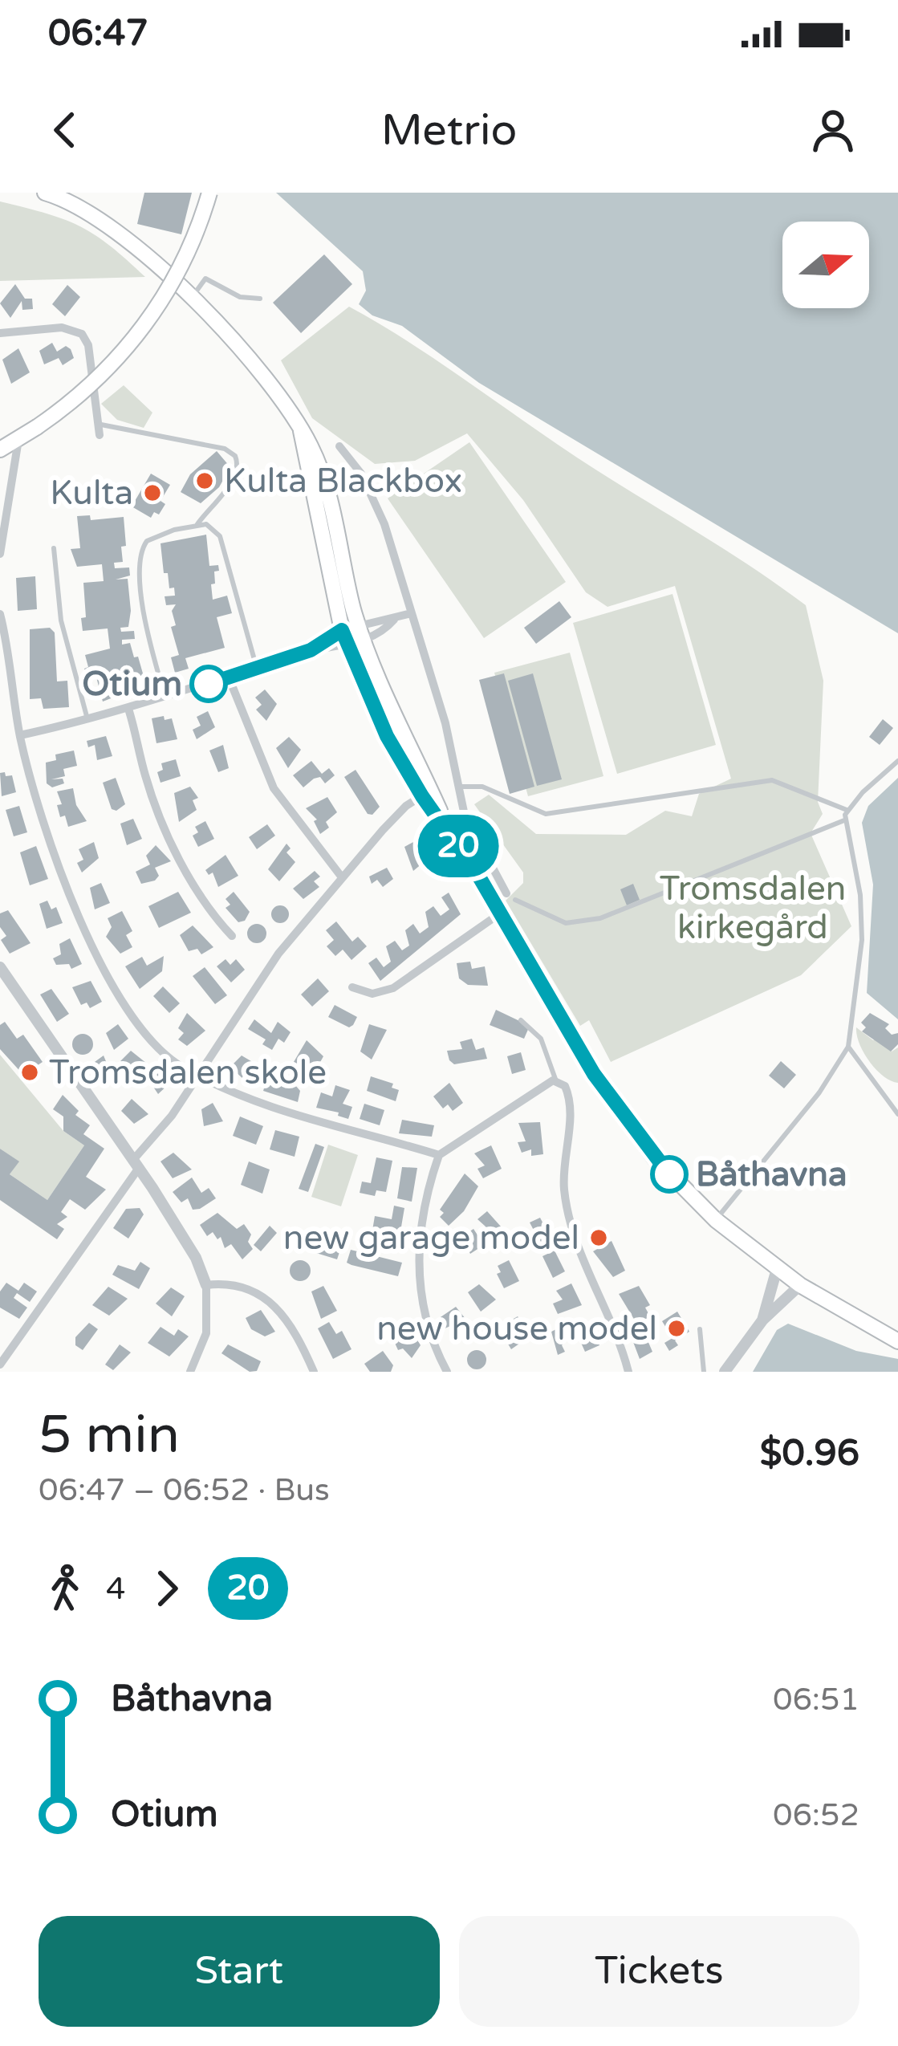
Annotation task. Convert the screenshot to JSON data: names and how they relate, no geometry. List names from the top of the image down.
{
  "parks": ["Tromsdalen kirkegård"],
  "places": [
    "Kulta Blackbox",
    "Kulta",
    "Otium",
    "Tromsdalen skole",
    "Båthavna",
    "new garage model",
    "new house model"
  ],
  "lines": ["bus line 20"],
  "north": "right",
  "page": {
    "status": "06:47",
    "header": "Metrio",
    "on_map": "20",
    "heading": ["5 min", "06:47 – 06:52 · Bus", "$0.96"],
    "legs": ["4", "20"],
    "list": [
      {
        "name": "Båthavna",
        "value": "06:51"
      },
      {
        "name": "Otium",
        "value": "06:52"
      }
    ],
    "buttons": ["Start", "Tickets"]
  }
}
